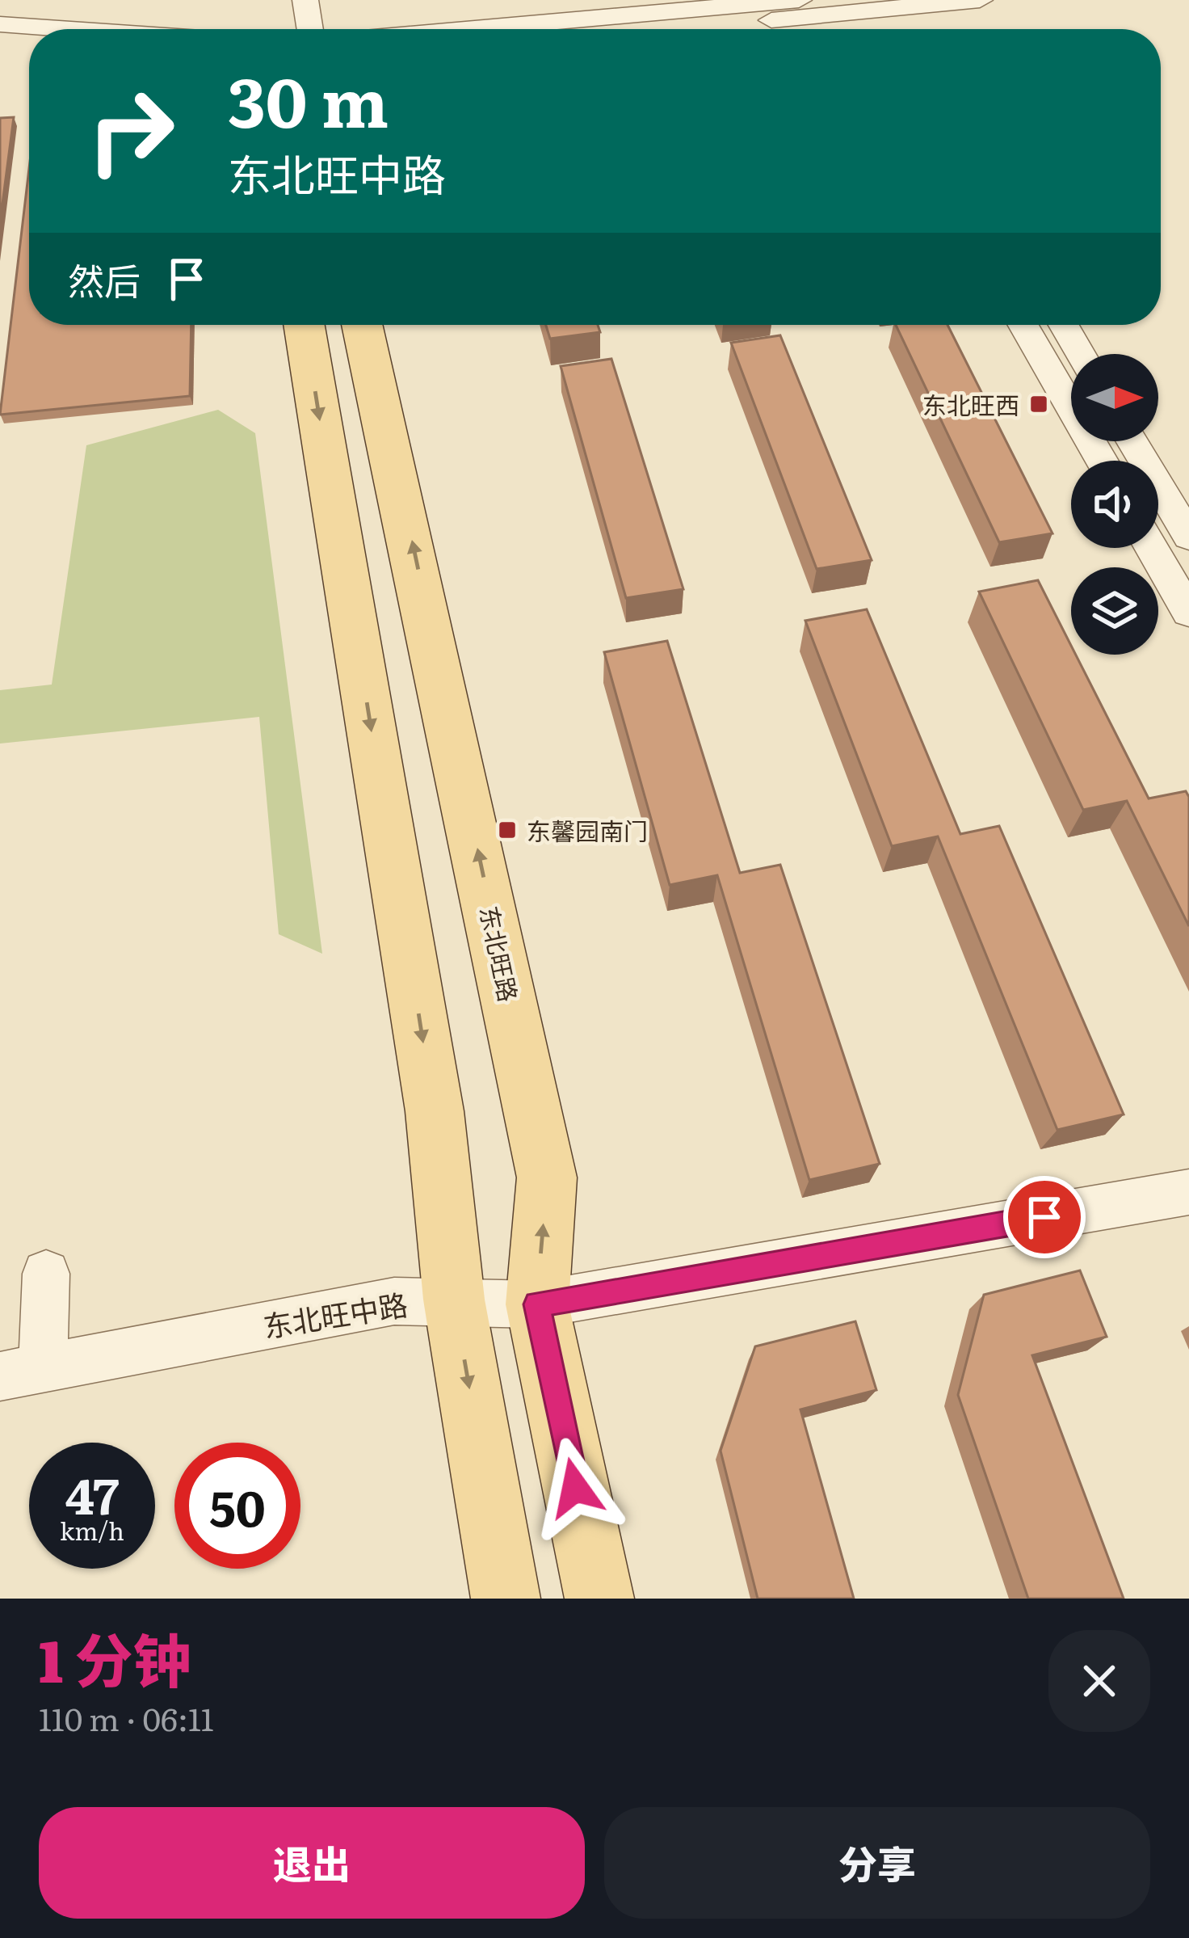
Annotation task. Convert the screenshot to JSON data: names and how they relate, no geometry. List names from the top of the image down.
{
  "streets": {
    "main road": ["东北旺路"],
    "street": ["东北旺中路"]
  },
  "crossings": [
    ["东北旺路", "东北旺中路"]
  ],
  "places": {
    "transit": ["东北旺西", "东馨园南门"]
  },
  "north": "right",
  "page": {
    "turn": ["30 m", "东北旺中路"],
    "then": "然后",
    "speed": "47 km/h",
    "limit": "50",
    "heading": ["1 分钟", "110 m · 06:11"],
    "buttons": ["退出", "分享"]
  }
}
